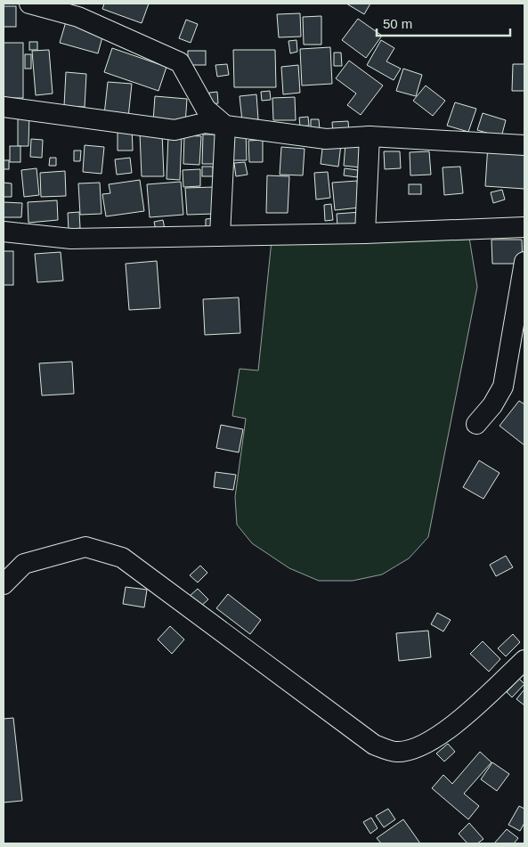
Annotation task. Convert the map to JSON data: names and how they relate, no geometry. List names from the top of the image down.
{
  "scale_bar": "50 m"
}
